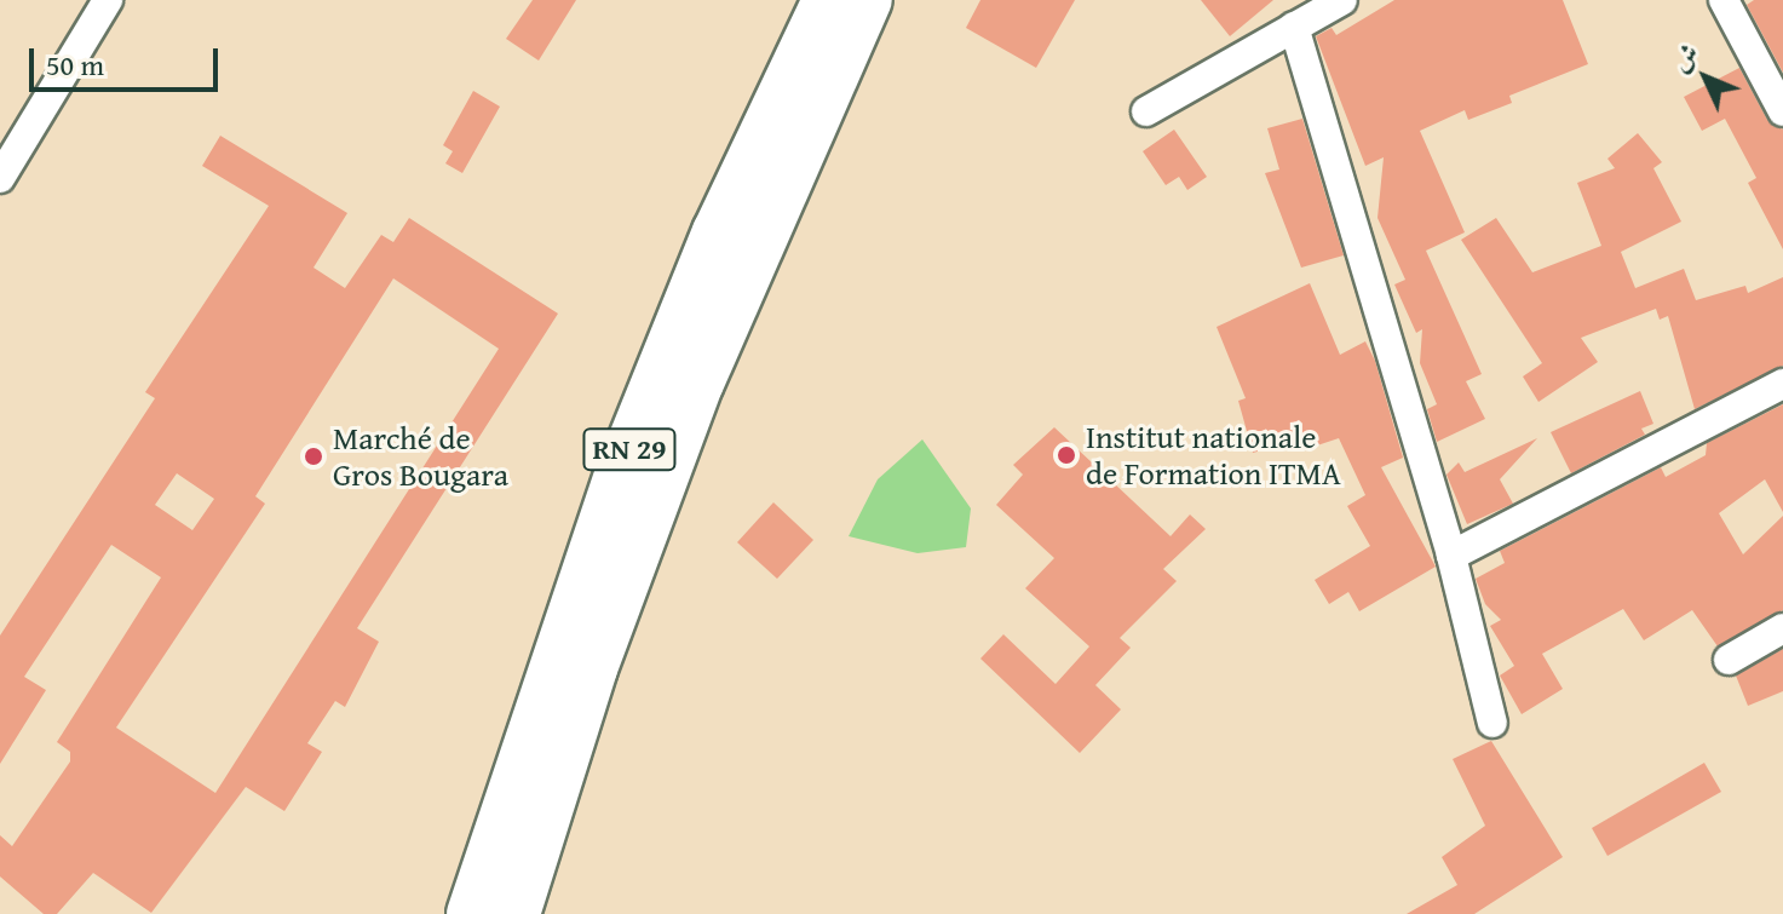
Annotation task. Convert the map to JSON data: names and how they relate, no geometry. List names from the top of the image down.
{
  "streets": {
    "highway": ["RN 29"]
  },
  "places": ["Institut nationale de Formation ITMA", "Marché de Gros Bougara"],
  "scale_bar": "50 m",
  "north": "top left"
}
